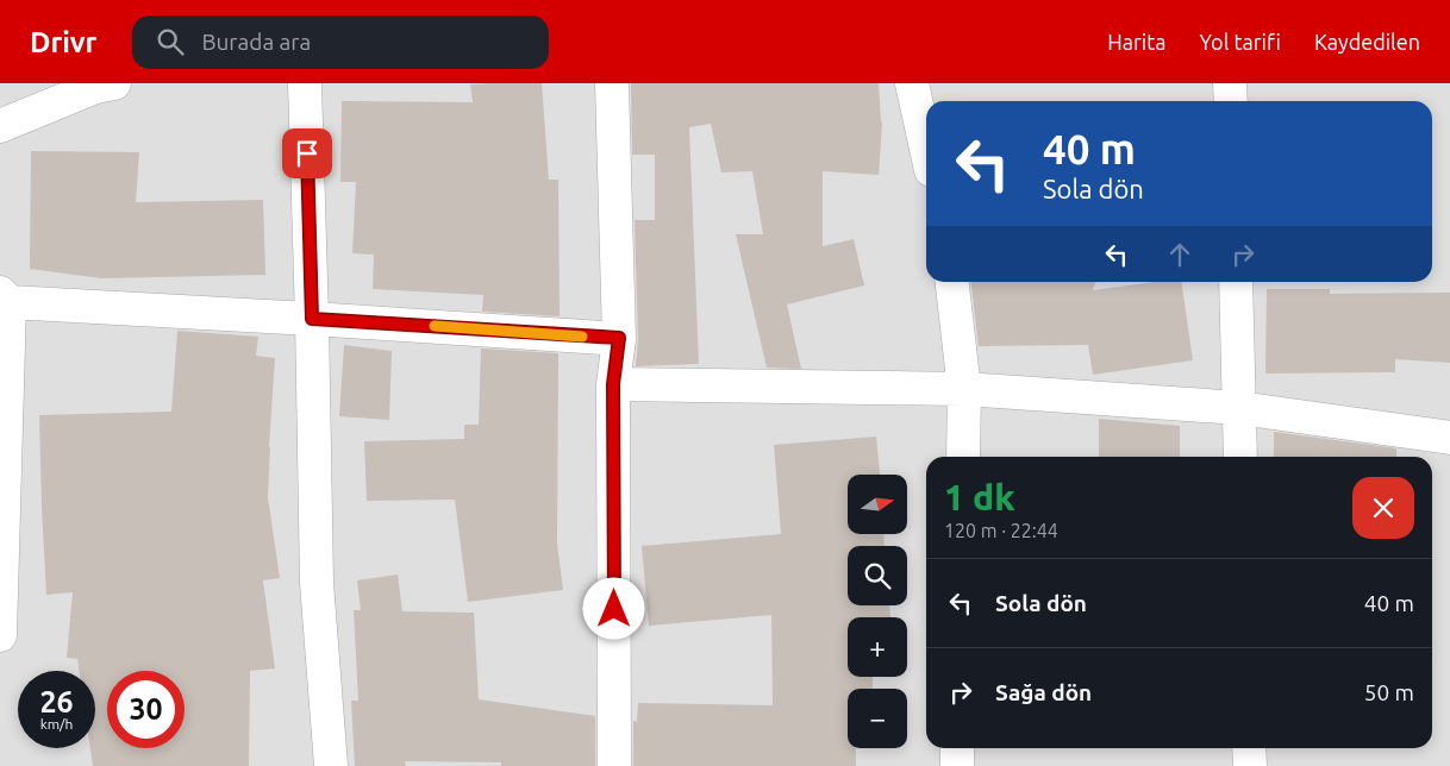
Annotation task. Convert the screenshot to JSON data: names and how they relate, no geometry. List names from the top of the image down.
{
  "north": "right",
  "page": {
    "header": "Drivr",
    "search": "Burada ara",
    "nav": ["Harita", "Yol tarifi", "Kaydedilen"],
    "turn": ["40 m", "Sola dön"],
    "heading": ["1 dk", "120 m · 22:44"],
    "map_buttons": ["+", "−"],
    "list": [
      {
        "name": "Sola dön",
        "value": "40 m"
      },
      {
        "name": "Sağa dön",
        "value": "50 m"
      }
    ],
    "speed": "26 km/h",
    "limit": "30"
  }
}
